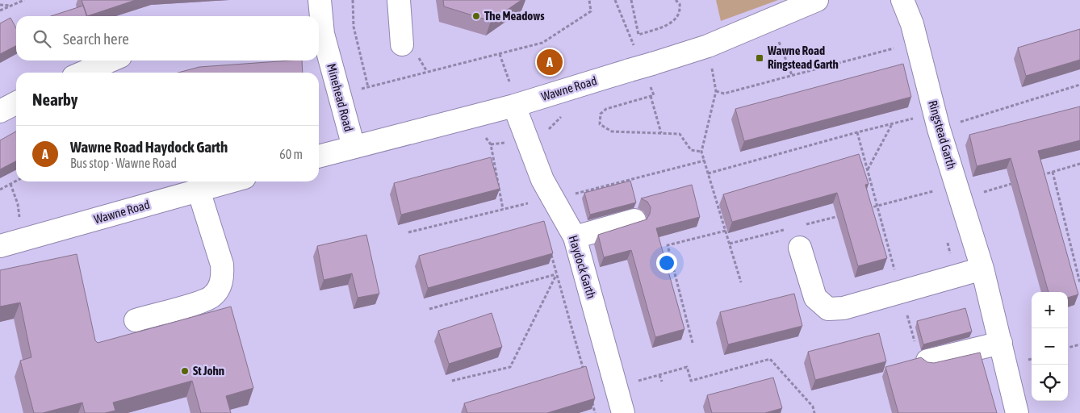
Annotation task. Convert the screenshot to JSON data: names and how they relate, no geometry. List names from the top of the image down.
{
  "streets": {
    "street": [
      "Wawne Road",
      "Minehead Road",
      "Ringstead Garth",
      "Haydock Garth"
    ]
  },
  "crossings": [
    ["Wawne Road", "Minehead Road"],
    ["Wawne Road", "Haydock Garth"]
  ],
  "places": {
    "other": ["The Meadows", "St John"],
    "transit": ["Wawne Road Ringstead Garth"]
  },
  "page": {
    "search": "Search here",
    "pins": "A",
    "heading": "Nearby",
    "list": [
      {
        "mark": "A",
        "name": "Wawne Road Haydock Garth",
        "note": "Bus stop · Wawne Road",
        "value": "60 m"
      }
    ],
    "map_buttons": ["+", "−"]
  }
}
